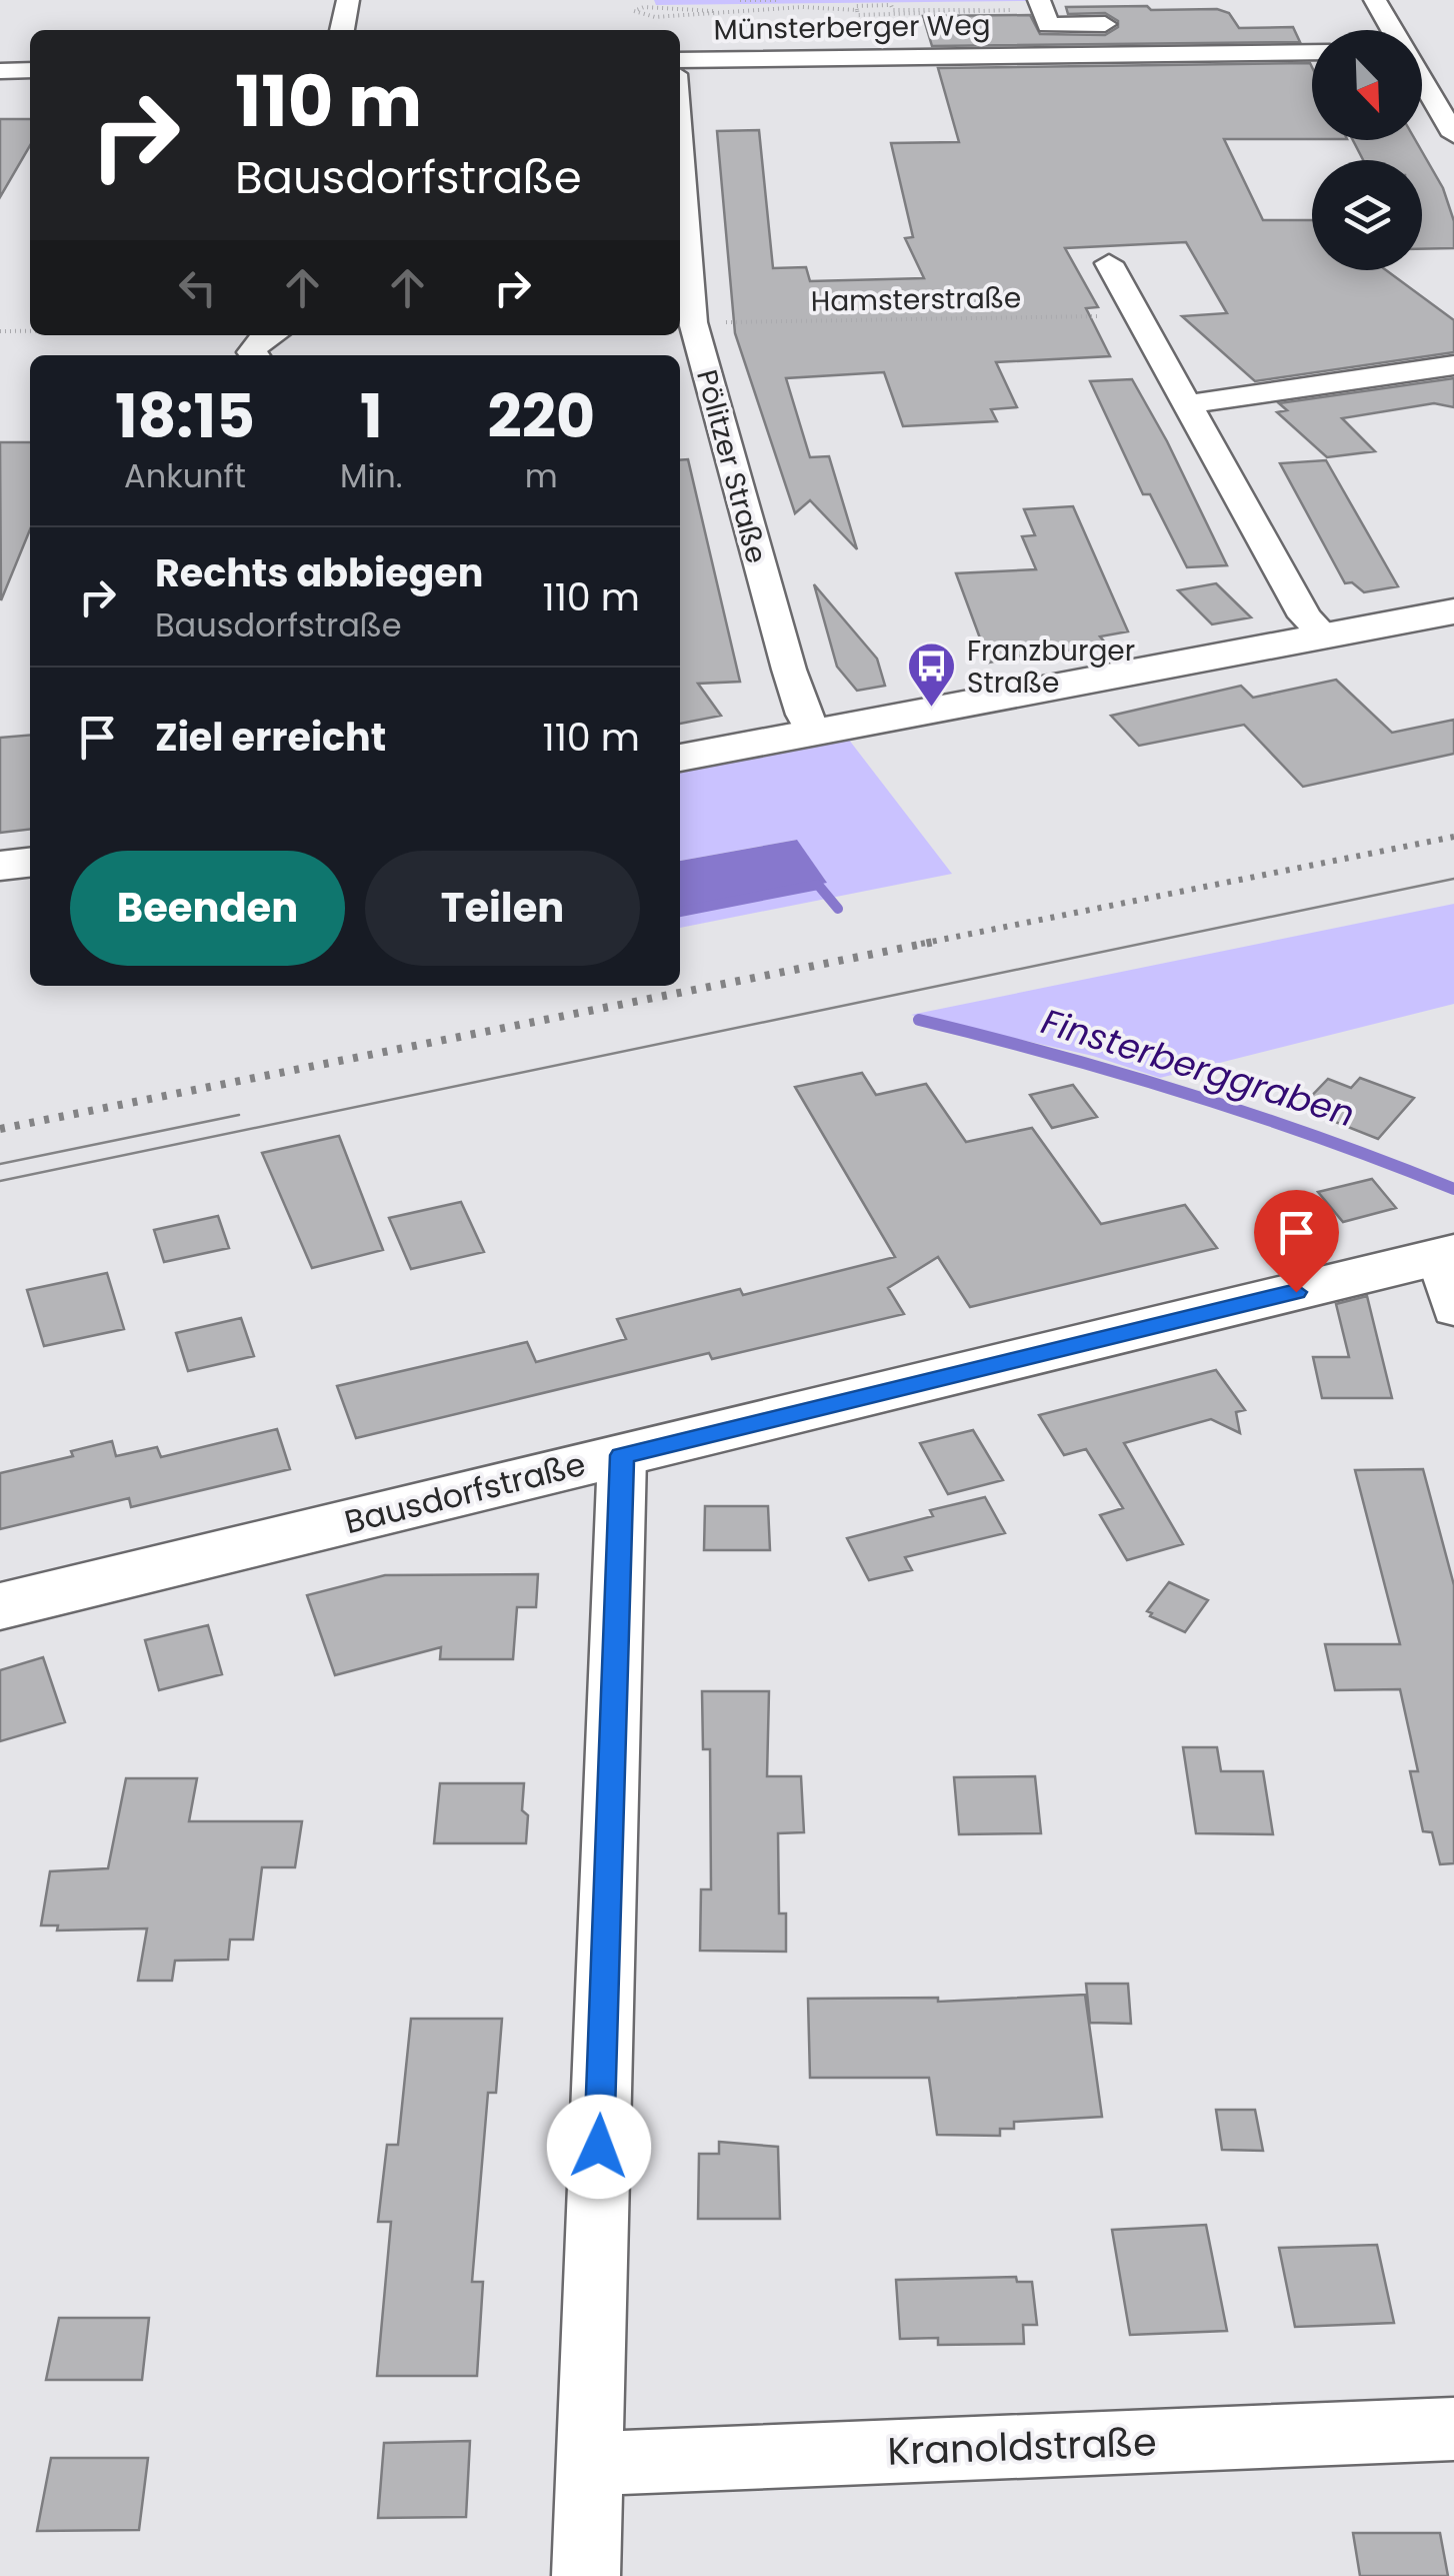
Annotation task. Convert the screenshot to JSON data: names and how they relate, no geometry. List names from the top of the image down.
{
  "streets": {
    "street": [
      "Münsterberger Weg",
      "Pölitzer Straße",
      "Bausdorfstraße",
      "Kranoldstraße"
    ],
    "path": ["Hamsterstraße"]
  },
  "crossings": [
    ["Hamsterstraße", "Pölitzer Straße"]
  ],
  "water": ["Finsterberggraben"],
  "places": {
    "bus stop": ["Franzburger Straße"]
  },
  "north": "bottom right",
  "page": {
    "turn": ["110 m", "Bausdorfstraße"],
    "eta": [
      "18:15",
      "Ankunft",
      "1",
      "Min.",
      "220",
      "m"
    ],
    "list": [
      {
        "name": "Rechts abbiegen",
        "note": "Bausdorfstraße",
        "value": "110 m"
      },
      {
        "name": "Ziel erreicht",
        "value": "110 m"
      }
    ],
    "buttons": ["Beenden", "Teilen"]
  }
}
